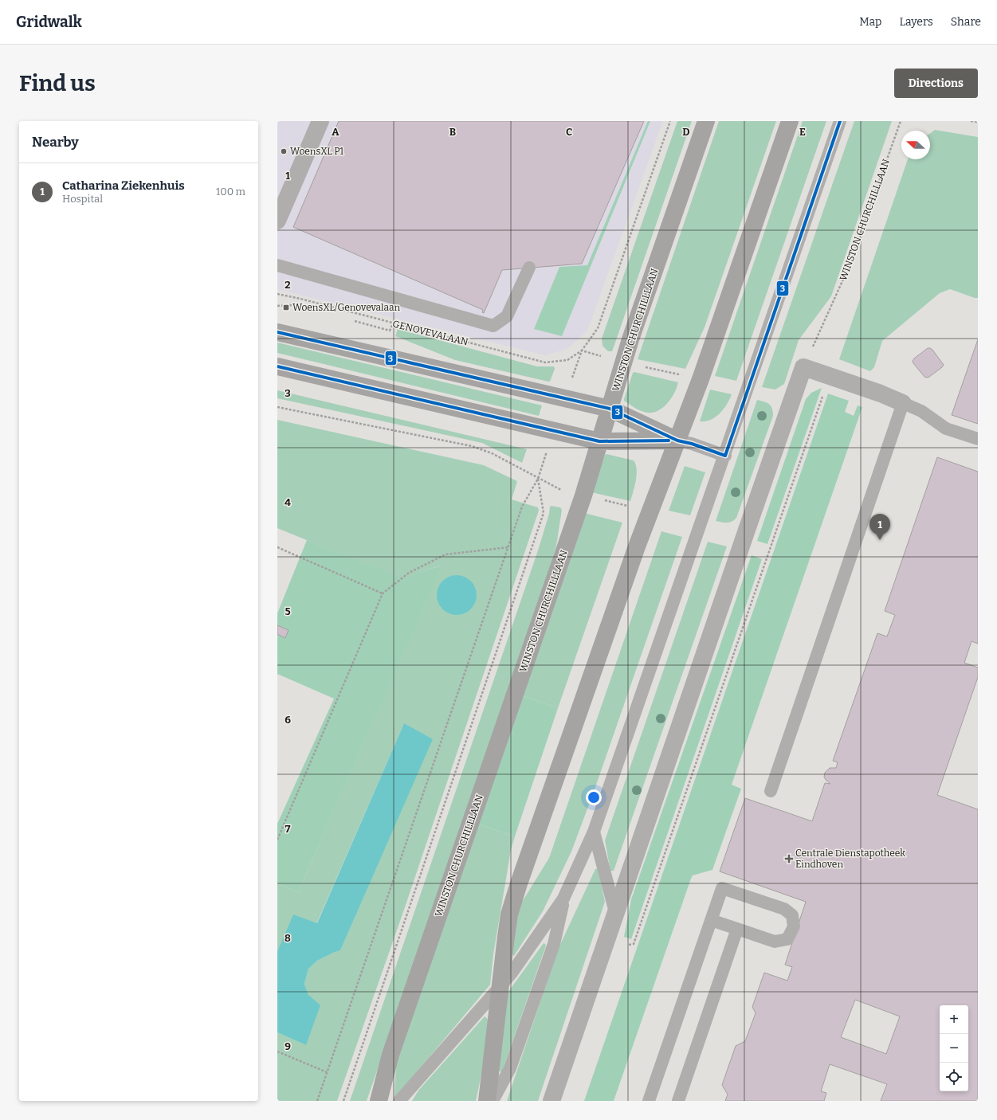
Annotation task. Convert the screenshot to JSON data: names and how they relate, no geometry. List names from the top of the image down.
{
  "streets": {
    "main road": ["WINSTON CHURCHILLLAAN"],
    "path": ["GENOVEVALAAN"]
  },
  "places": {
    "other": ["WoensXL P1"],
    "transit": ["WoensXL/Genovevalaan"],
    "health": ["Centrale Dienstapotheek Eindhoven"]
  },
  "lines": ["transit line 3"],
  "north": "left",
  "page": {
    "header": "Gridwalk",
    "nav": ["Map", "Layers", "Share"],
    "buttons": "Directions",
    "title": "Find us",
    "heading": "Nearby",
    "list": [
      {
        "mark": "1",
        "name": "Catharina Ziekenhuis",
        "note": "Hospital",
        "value": "100 m"
      }
    ],
    "pins": "1",
    "map_buttons": ["+", "−"]
  },
  "grid": {
    "columns": [
      "A",
      "B",
      "C",
      "D",
      "E"
    ],
    "rows": [
      "1",
      "2",
      "3",
      "4",
      "5",
      "6",
      "7",
      "8",
      "9"
    ]
  }
}
